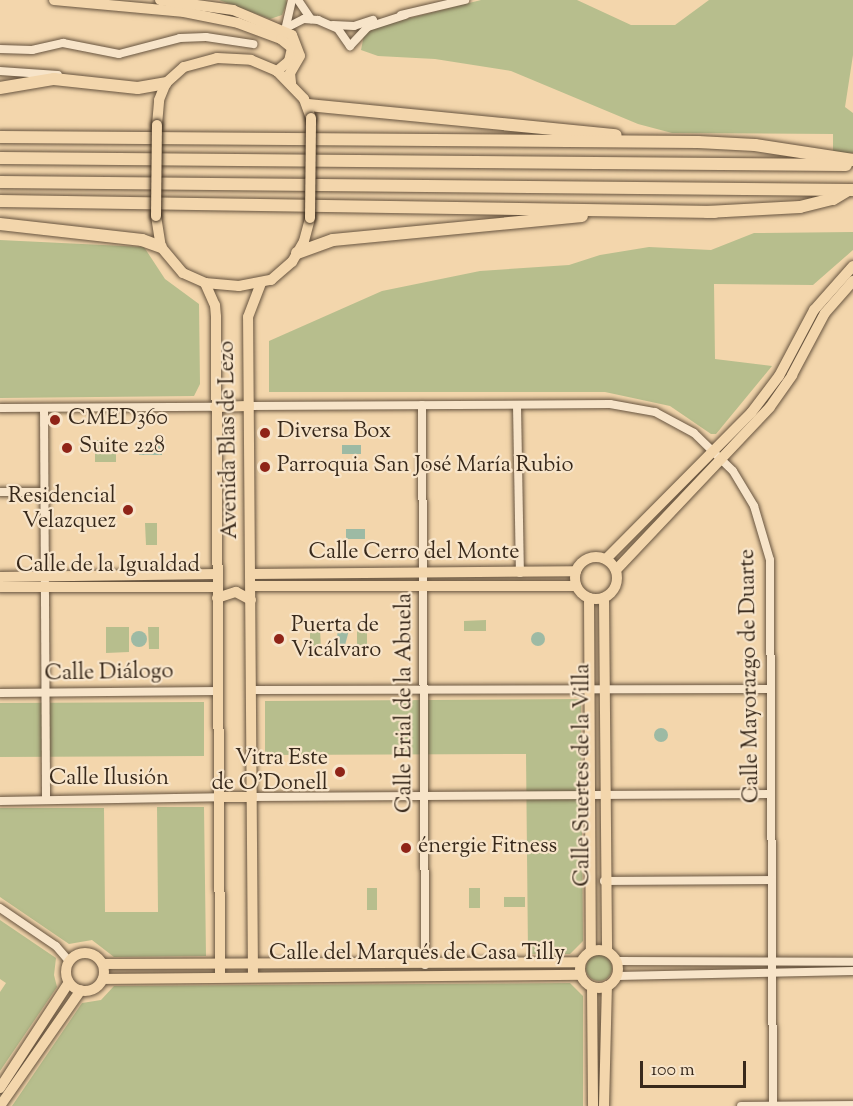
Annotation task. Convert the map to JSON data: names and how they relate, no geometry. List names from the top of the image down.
{
  "streets": {
    "main road": [
      "Avenida Blas de Lezo",
      "Calle Cerro del Monte",
      "Calle de la Igualdad",
      "Calle Suertes de la Villa",
      "Calle del Marqués de Casa Tilly"
    ],
    "street": [
      "Calle Diálogo",
      "Calle Mayorazgo de Duarte",
      "Calle Erial de la Abuela",
      "Calle Ilusión"
    ]
  },
  "crossings": [
    ["Avenida Blas de Lezo", "Calle Cerro del Monte"],
    ["Avenida Blas de Lezo", "Calle de la Igualdad"],
    ["Avenida Blas de Lezo", "Calle Diálogo"],
    ["Avenida Blas de Lezo", "Calle Mayorazgo de Duarte"],
    ["Avenida Blas de Lezo", "Calle Ilusión"],
    ["Avenida Blas de Lezo", "Calle del Marqués de Casa Tilly"],
    ["Calle Cerro del Monte", "Calle Erial de la Abuela"],
    ["Calle Cerro del Monte", "Calle Suertes de la Villa"],
    ["Calle Mayorazgo de Duarte", "Calle Erial de la Abuela"],
    ["Calle Erial de la Abuela", "Calle del Marqués de Casa Tilly"],
    ["Calle Suertes de la Villa", "Calle del Marqués de Casa Tilly"]
  ],
  "places": [
    "CMED360",
    "Diversa Box",
    "Suite 228",
    "Parroquia San José María Rubio",
    "Residencial Velazquez",
    "Puerta de Vicálvaro",
    "Vitra Este de O'Donell",
    "énergie Fitness"
  ],
  "scale_bar": "100 m"
}
